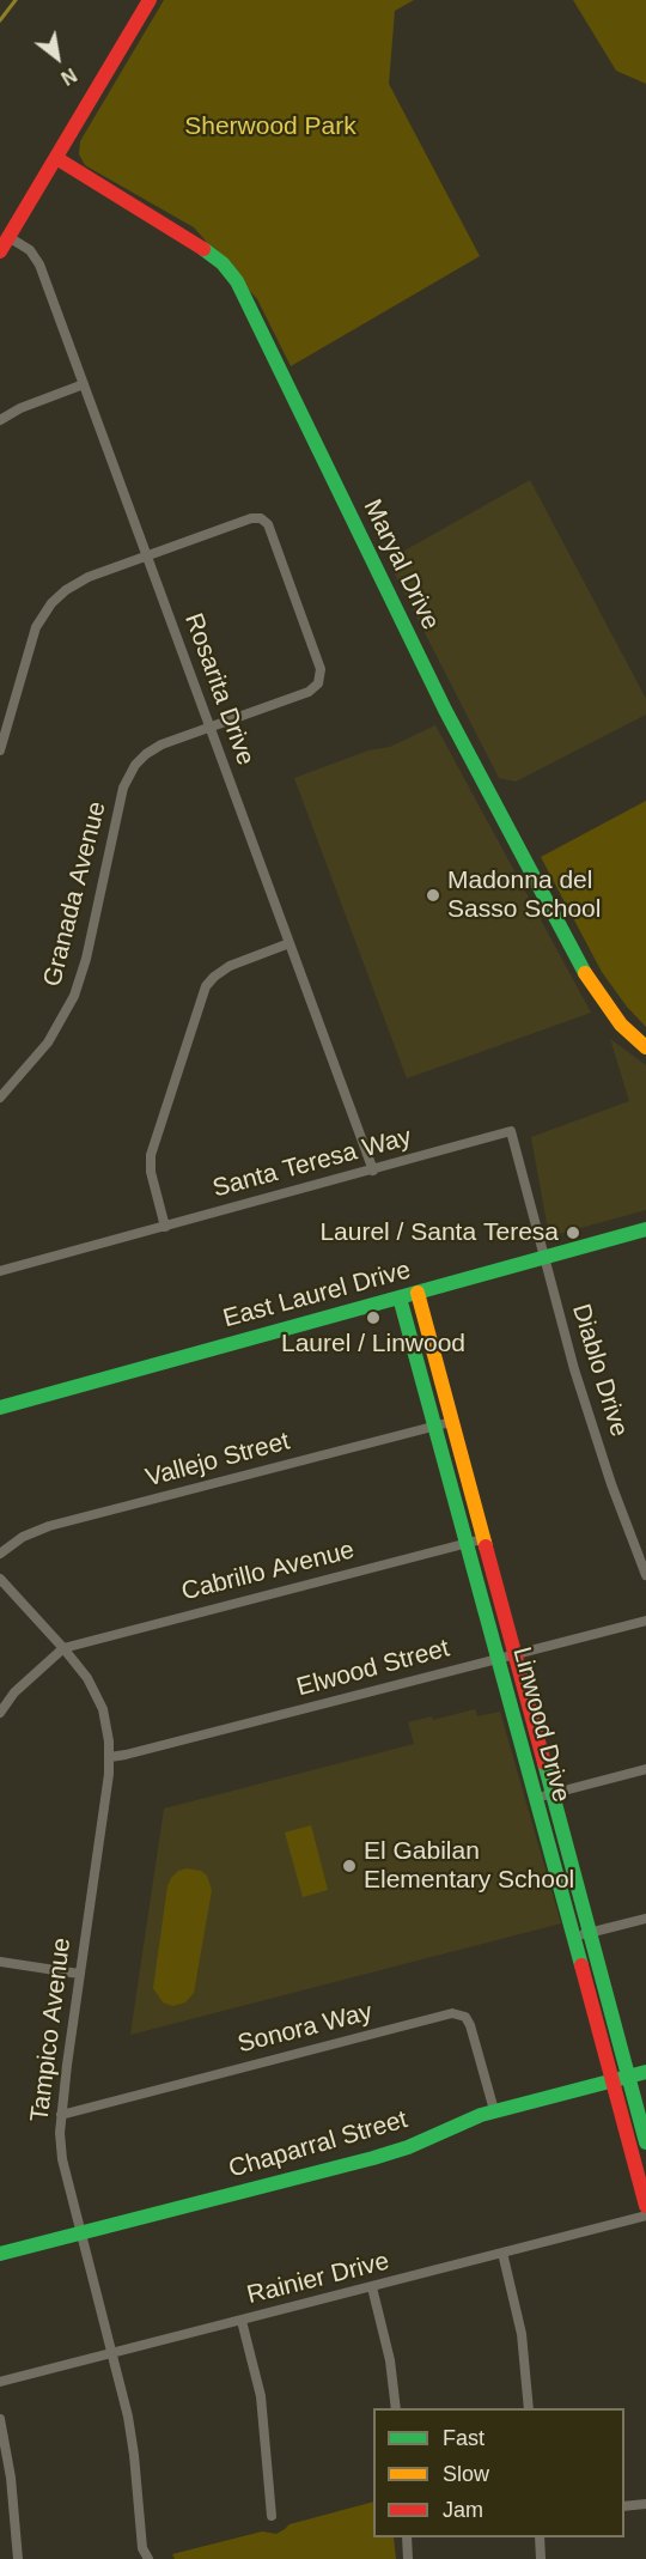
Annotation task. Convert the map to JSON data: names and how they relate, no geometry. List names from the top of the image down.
{
  "streets": {
    "street": [
      "Maryal Drive",
      "Rosarita Drive",
      "Granada Avenue",
      "Santa Teresa Way",
      "East Laurel Drive",
      "Diablo Drive",
      "Vallejo Street",
      "Cabrillo Avenue",
      "Elwood Street",
      "Linwood Drive",
      "Sonora Way",
      "Tampico Avenue",
      "Chaparral Street",
      "Rainier Drive"
    ]
  },
  "crossings": [
    ["Rosarita Drive", "Granada Avenue"],
    ["Rosarita Drive", "Santa Teresa Way"],
    ["Santa Teresa Way", "East Laurel Drive"],
    ["Santa Teresa Way", "Diablo Drive"],
    ["East Laurel Drive", "Diablo Drive"],
    ["East Laurel Drive", "Linwood Drive"],
    ["Vallejo Street", "Linwood Drive"],
    ["Cabrillo Avenue", "Linwood Drive"],
    ["Cabrillo Avenue", "Tampico Avenue"],
    ["Elwood Street", "Linwood Drive"],
    ["Elwood Street", "Tampico Avenue"],
    ["Linwood Drive", "Chaparral Street"],
    ["Sonora Way", "Tampico Avenue"],
    ["Sonora Way", "Chaparral Street"],
    ["Tampico Avenue", "Chaparral Street"],
    ["Tampico Avenue", "Rainier Drive"]
  ],
  "parks": ["Sherwood Park"],
  "places": [
    "Madonna del Sasso School",
    "Laurel / Santa Teresa",
    "Laurel / Linwood",
    "El Gabilan Elementary School"
  ],
  "legend": ["Fast", "Slow", "Jam"],
  "north": "bottom right"
}
